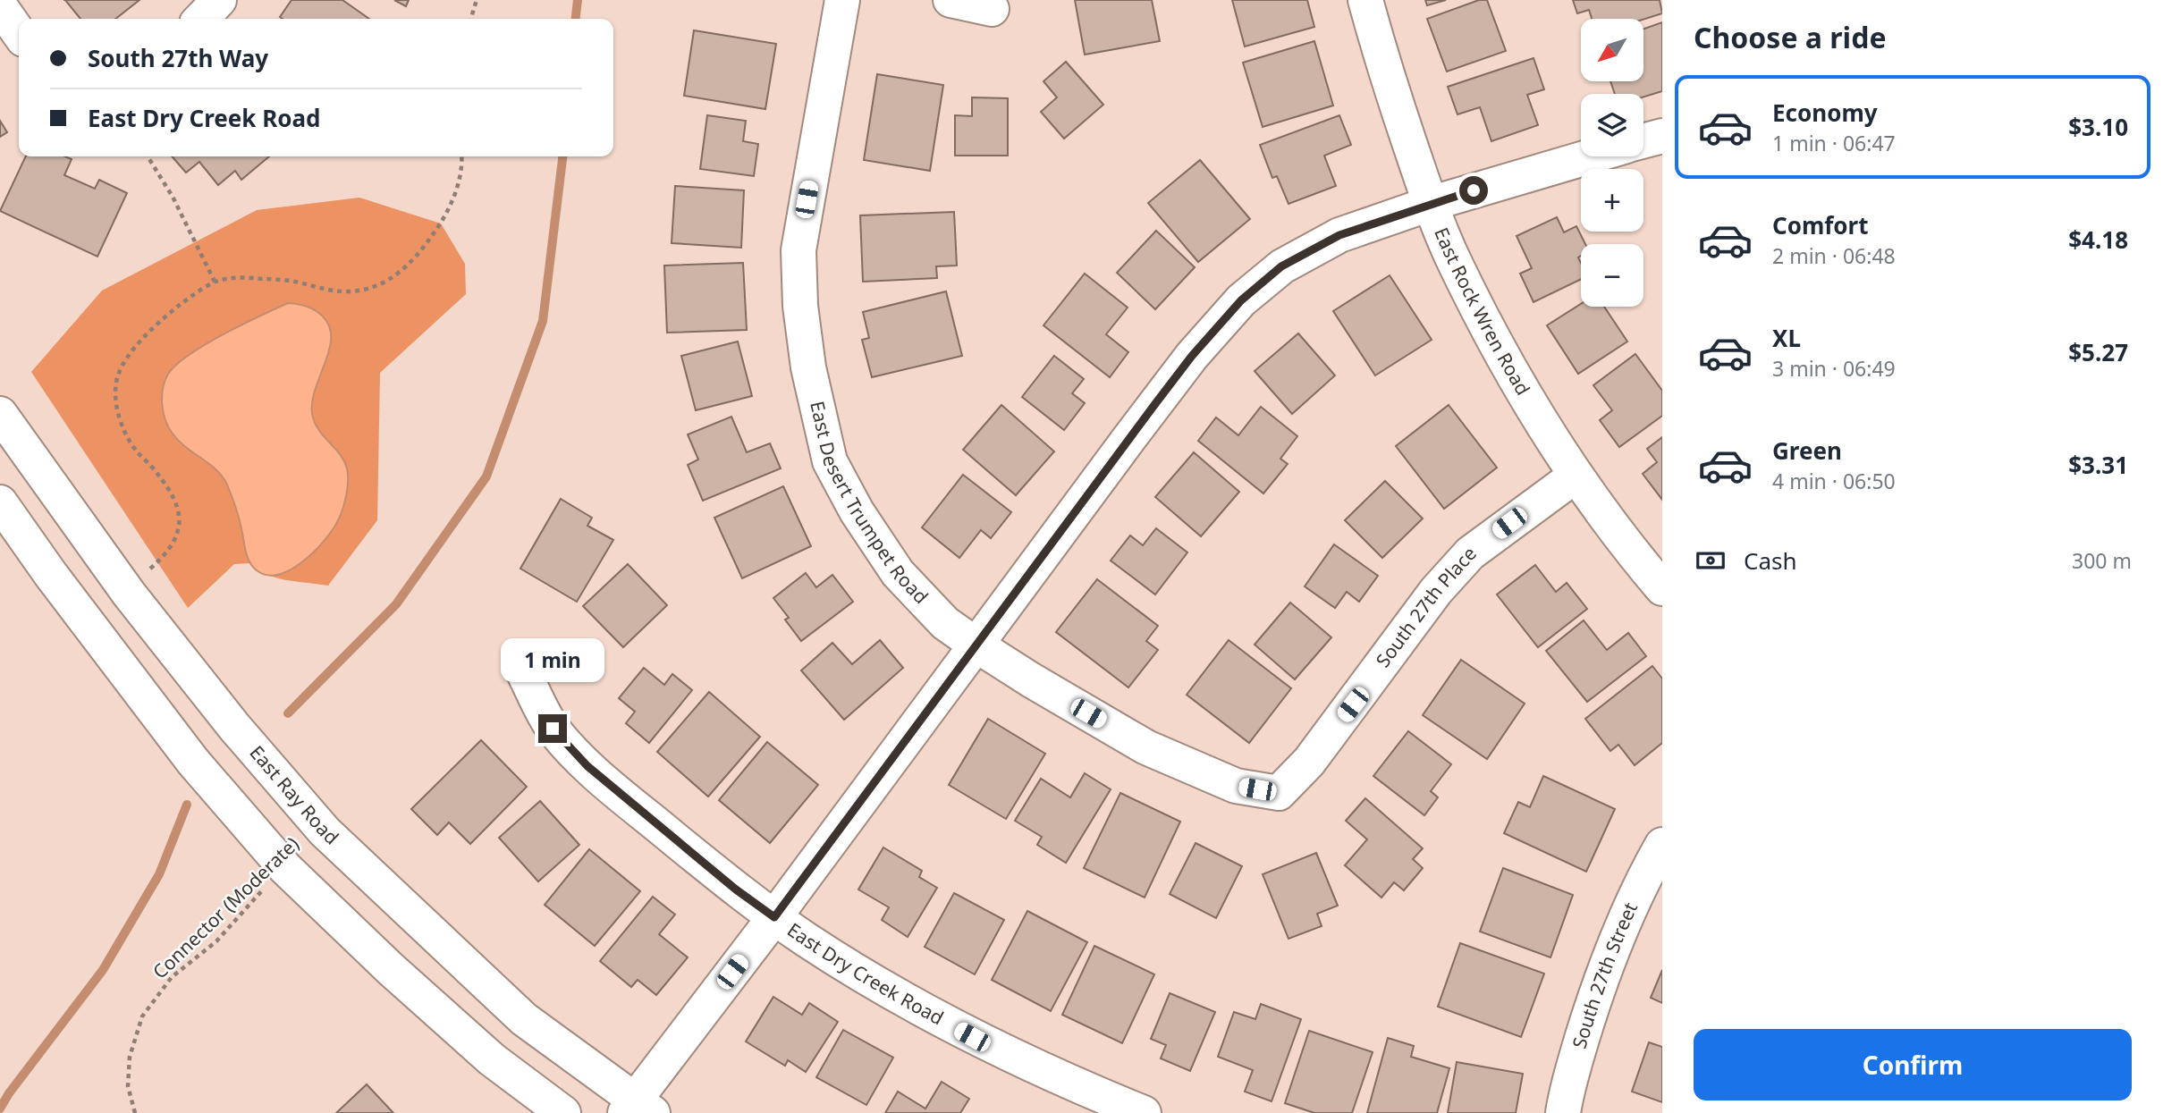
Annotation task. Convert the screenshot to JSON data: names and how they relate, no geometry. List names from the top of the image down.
{
  "streets": {
    "street": [
      "East Rock Wren Road",
      "East Desert Trumpet Road",
      "South 27th Place",
      "East Ray Road",
      "East Dry Creek Road",
      "South 27th Street"
    ],
    "path": ["Connector (Moderate)"]
  },
  "crossings": [
    ["East Rock Wren Road", "South 27th Place"],
    ["East Desert Trumpet Road", "South 27th Place"]
  ],
  "north": "bottom left",
  "page": {
    "heading": "Choose a ride",
    "map_buttons": ["+", "−"],
    "banner": ["South 27th Way", "East Dry Creek Road"],
    "list": [
      {
        "name": "Economy",
        "note": "1 min · 06:47",
        "value": "$3.10"
      },
      {
        "name": "Comfort",
        "note": "2 min · 06:48",
        "value": "$4.18"
      },
      {
        "name": "XL",
        "note": "3 min · 06:49",
        "value": "$5.27"
      },
      {
        "name": "Green",
        "note": "4 min · 06:50",
        "value": "$3.31"
      }
    ],
    "pay": ["Cash", "300 m"],
    "bubble": "1 min",
    "buttons": "Confirm"
  }
}
